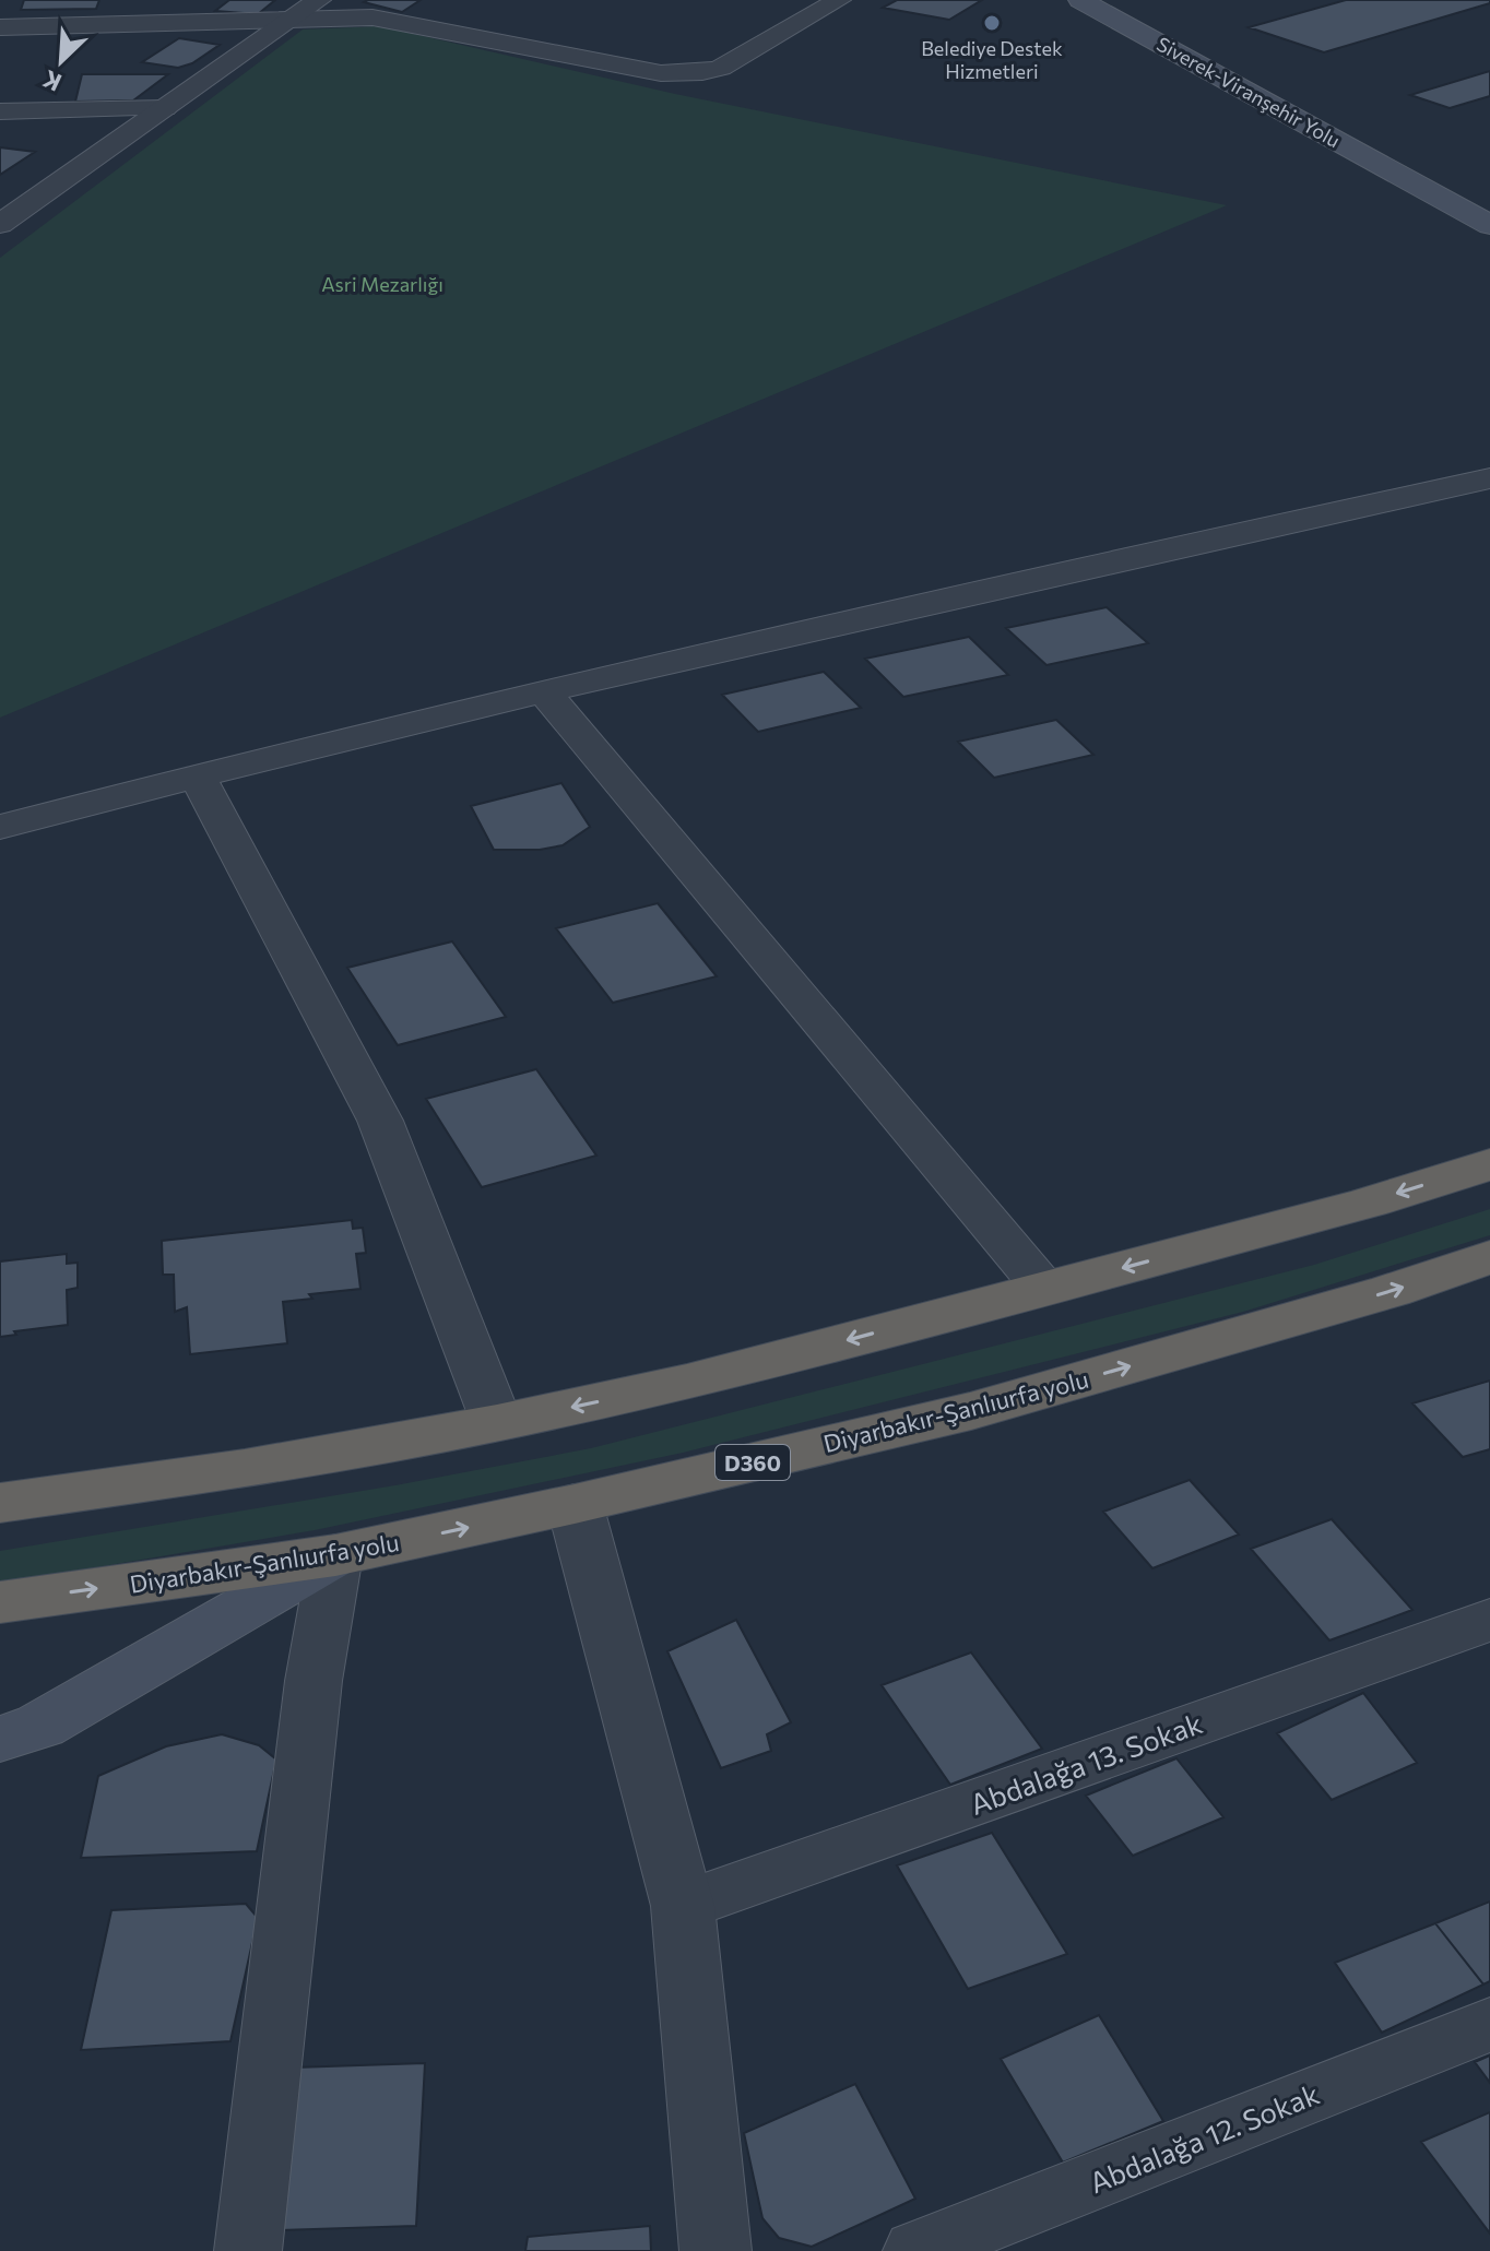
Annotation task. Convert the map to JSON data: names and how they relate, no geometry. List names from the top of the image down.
{
  "streets": {
    "highway": ["Diyarbakır-Şanlıurfa yolu", "D360"],
    "main road": ["Siverek-Viranşehir Yolu"],
    "street": ["Abdalağa 13. Sokak", "Abdalağa 12. Sokak"]
  },
  "parks": ["Asri Mezarlığı"],
  "places": ["Belediye Destek Hizmetleri"],
  "north": "bottom left"
}
